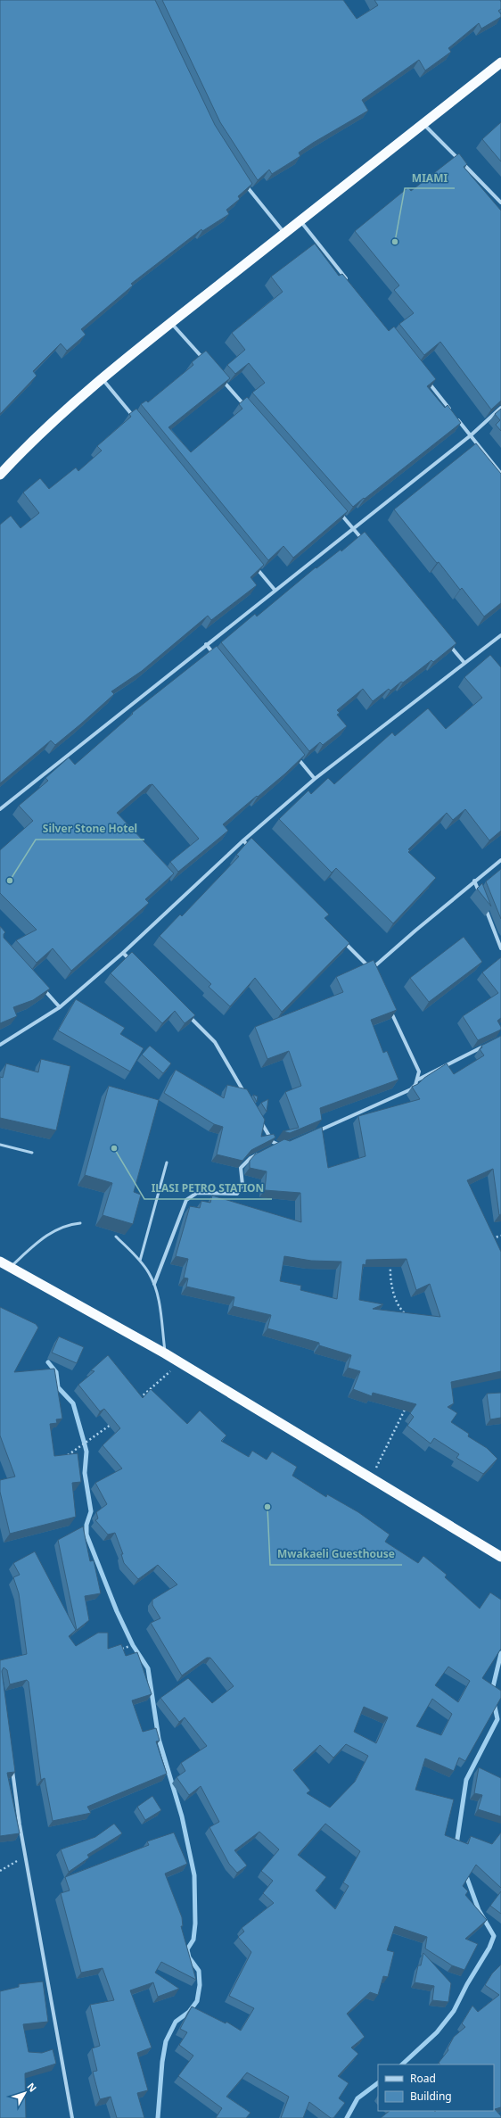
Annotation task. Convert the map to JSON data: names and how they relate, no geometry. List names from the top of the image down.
{
  "places": [
    "MIAMI",
    "Silver Stone Hotel",
    "ILASI PETRO STATION",
    "Mwakaeli Guesthouse"
  ],
  "legend": ["Road", "Building"],
  "north": "top right"
}
